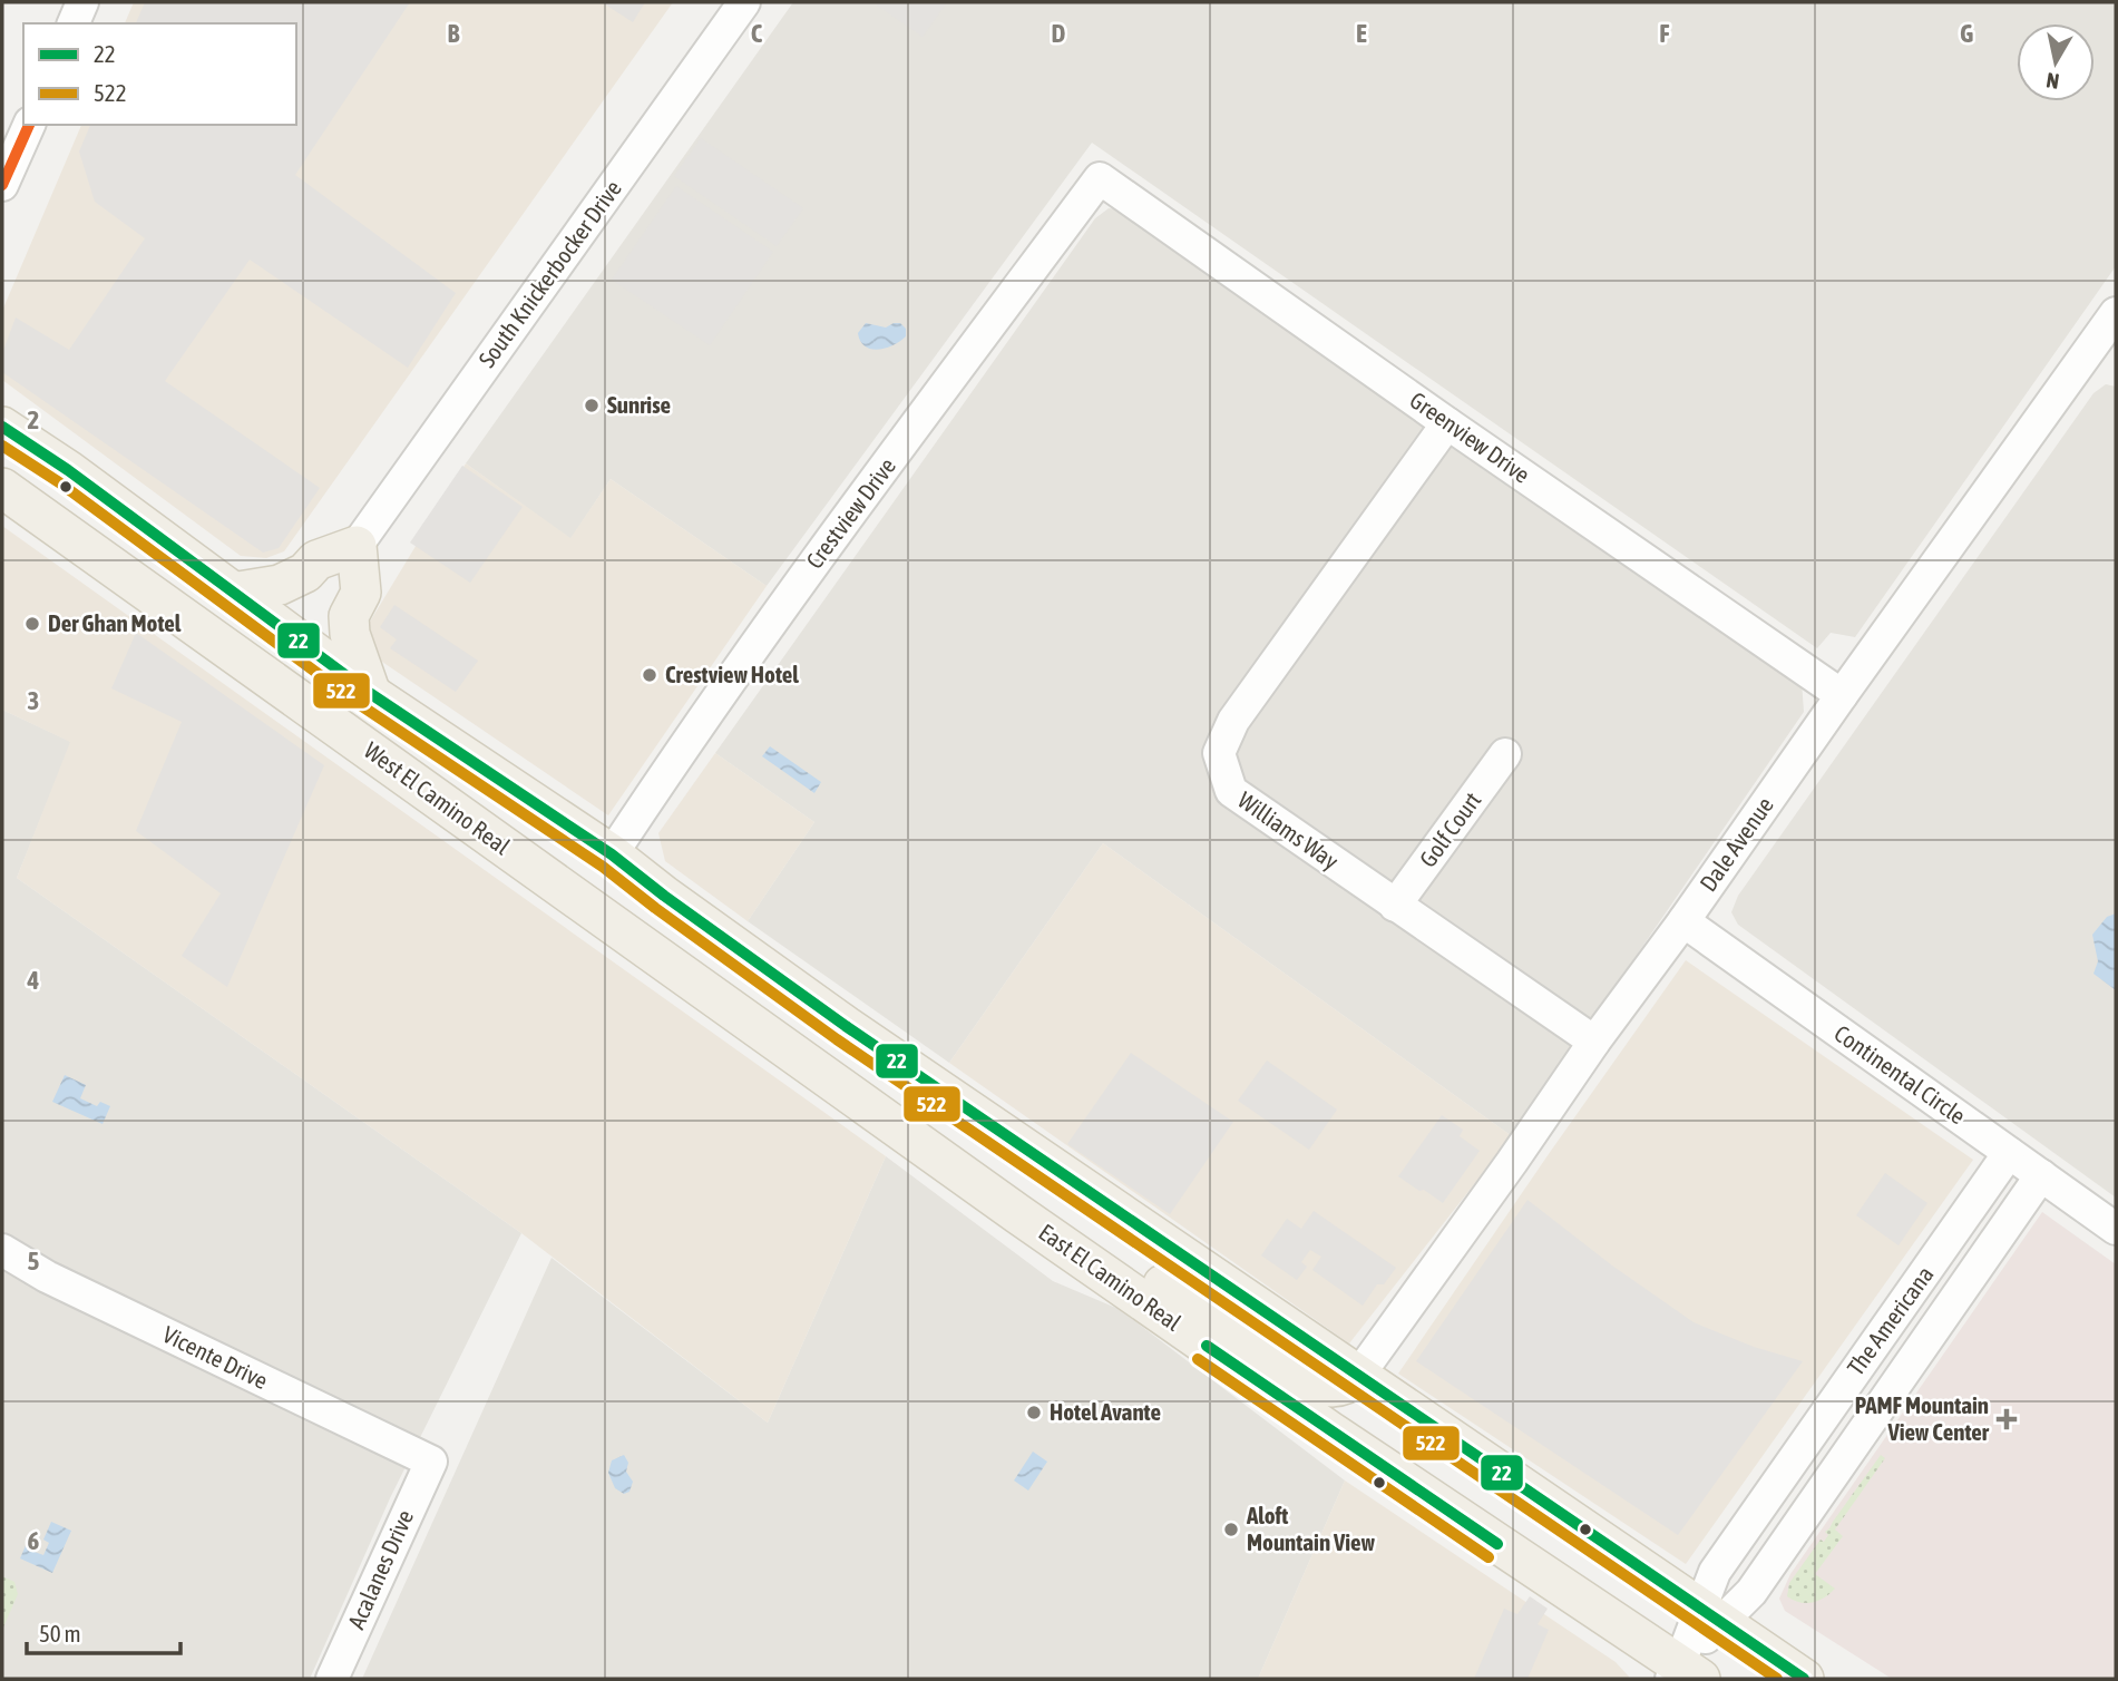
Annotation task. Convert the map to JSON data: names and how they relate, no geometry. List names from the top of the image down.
{
  "streets": {
    "main road": ["West El Camino Real", "East El Camino Real"],
    "street": [
      "South Knickerbocker Drive",
      "Greenview Drive",
      "Crestview Drive",
      "Golf Court",
      "Williams Way",
      "Dale Avenue",
      "Continental Circle",
      "The Americana",
      "Vicente Drive",
      "Acalanes Drive"
    ]
  },
  "crossings": [
    ["Greenview Drive", "Crestview Drive"],
    ["Greenview Drive", "Williams Way"],
    ["Greenview Drive", "Dale Avenue"],
    ["Crestview Drive", "West El Camino Real"],
    ["West El Camino Real", "East El Camino Real"],
    ["Golf Court", "Williams Way"],
    ["Williams Way", "Dale Avenue"],
    ["Dale Avenue", "Continental Circle"],
    ["Continental Circle", "The Americana"],
    ["Vicente Drive", "Acalanes Drive"]
  ],
  "places": {
    "other": [
      "Sunrise",
      "Der Ghan Motel",
      "Crestview Hotel",
      "Hotel Avante",
      "Aloft Mountain View"
    ],
    "health": ["PAMF Mountain View Center"]
  },
  "lines": ["transit line 22", "transit line 522"],
  "legend": ["22", "522"],
  "scale_bar": "50 m",
  "north": "bottom",
  "grid": {
    "columns": [
      "B",
      "C",
      "D",
      "E",
      "F",
      "G"
    ],
    "rows": [
      "2",
      "3",
      "4",
      "5",
      "6"
    ]
  }
}
